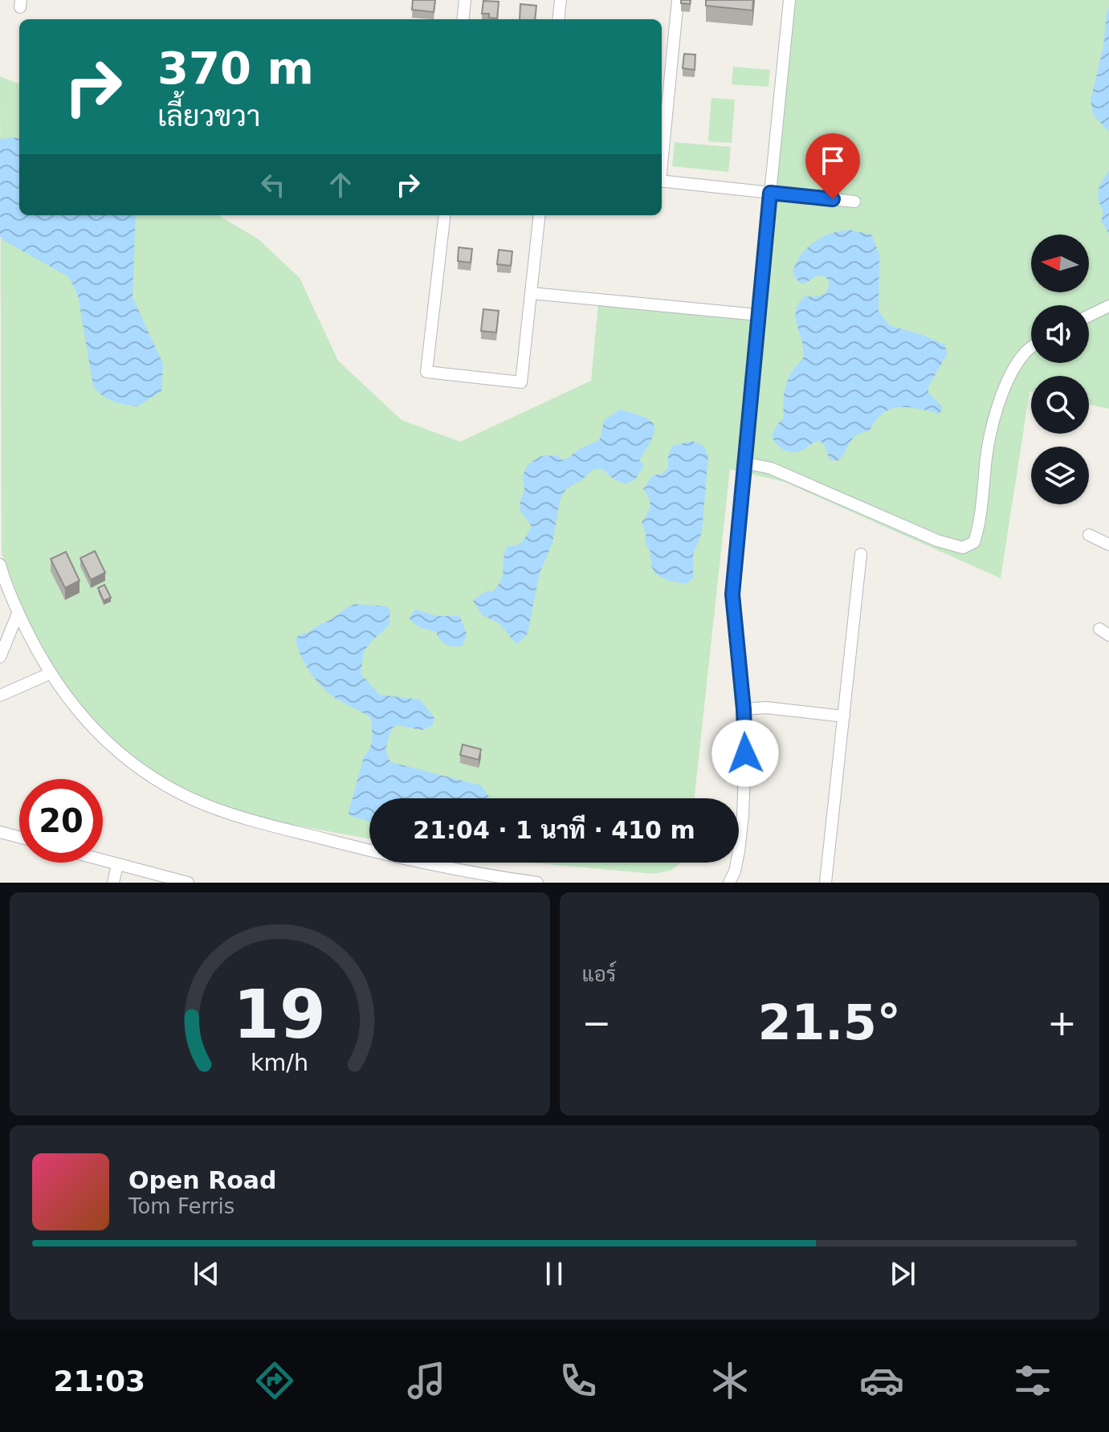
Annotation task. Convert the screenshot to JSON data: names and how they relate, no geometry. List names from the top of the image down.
{
  "north": "left",
  "page": {
    "turn": ["370 m", "เลี้ยวขวา"],
    "limit": "20",
    "trip": "21:04 · 1 นาที · 410 m",
    "tile": "แอร์",
    "heat": ["−", "21.5°", "+"],
    "song": ["Open Road", "Tom Ferris"],
    "tabs": "21:03",
    "gauge": ["19", "km/h"]
  }
}
